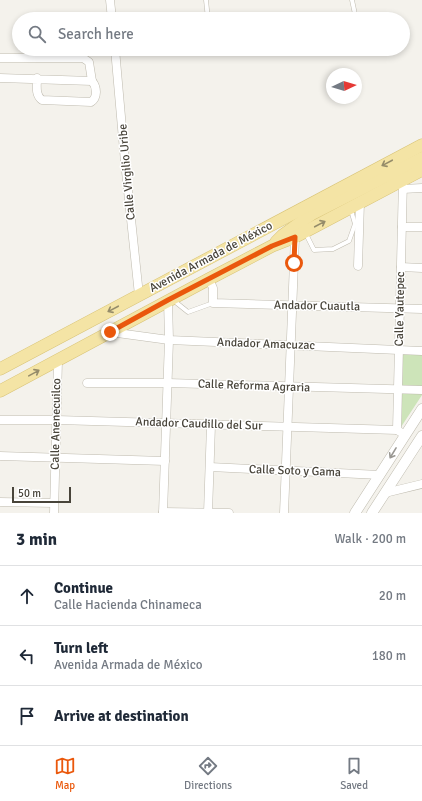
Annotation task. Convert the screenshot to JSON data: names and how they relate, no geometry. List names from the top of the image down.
{
  "streets": {
    "main road": ["Avenida Armada de México"],
    "street": [
      "Calle Virgilio Uribe",
      "Andador Cuautla",
      "Calle Yautepec",
      "Andador Amacuzac",
      "Calle Reforma Agraria",
      "Calle Anenecuilco",
      "Andador Caudillo del Sur",
      "Calle Soto y Gama"
    ]
  },
  "crossings": [
    ["Calle Virgilio Uribe", "Avenida Armada de México"],
    ["Avenida Armada de México", "Andador Cuautla"],
    ["Avenida Armada de México", "Calle Yautepec"],
    ["Avenida Armada de México", "Andador Amacuzac"],
    ["Avenida Armada de México", "Calle Anenecuilco"],
    ["Andador Cuautla", "Calle Yautepec"],
    ["Calle Yautepec", "Andador Amacuzac"],
    ["Calle Yautepec", "Calle Reforma Agraria"],
    ["Calle Yautepec", "Andador Caudillo del Sur"],
    ["Calle Anenecuilco", "Andador Caudillo del Sur"]
  ],
  "scale_bar": "50 m",
  "north": "right",
  "page": {
    "search": "Search here",
    "scale": "50 m",
    "heading": ["3 min", "Walk · 200 m"],
    "list": [
      ["Continue", "Calle Hacienda Chinameca", "20 m"],
      ["Turn left", "Avenida Armada de México", "180 m"],
      "Arrive at destination"
    ],
    "nav": ["Map", "Directions", "Saved"]
  }
}
